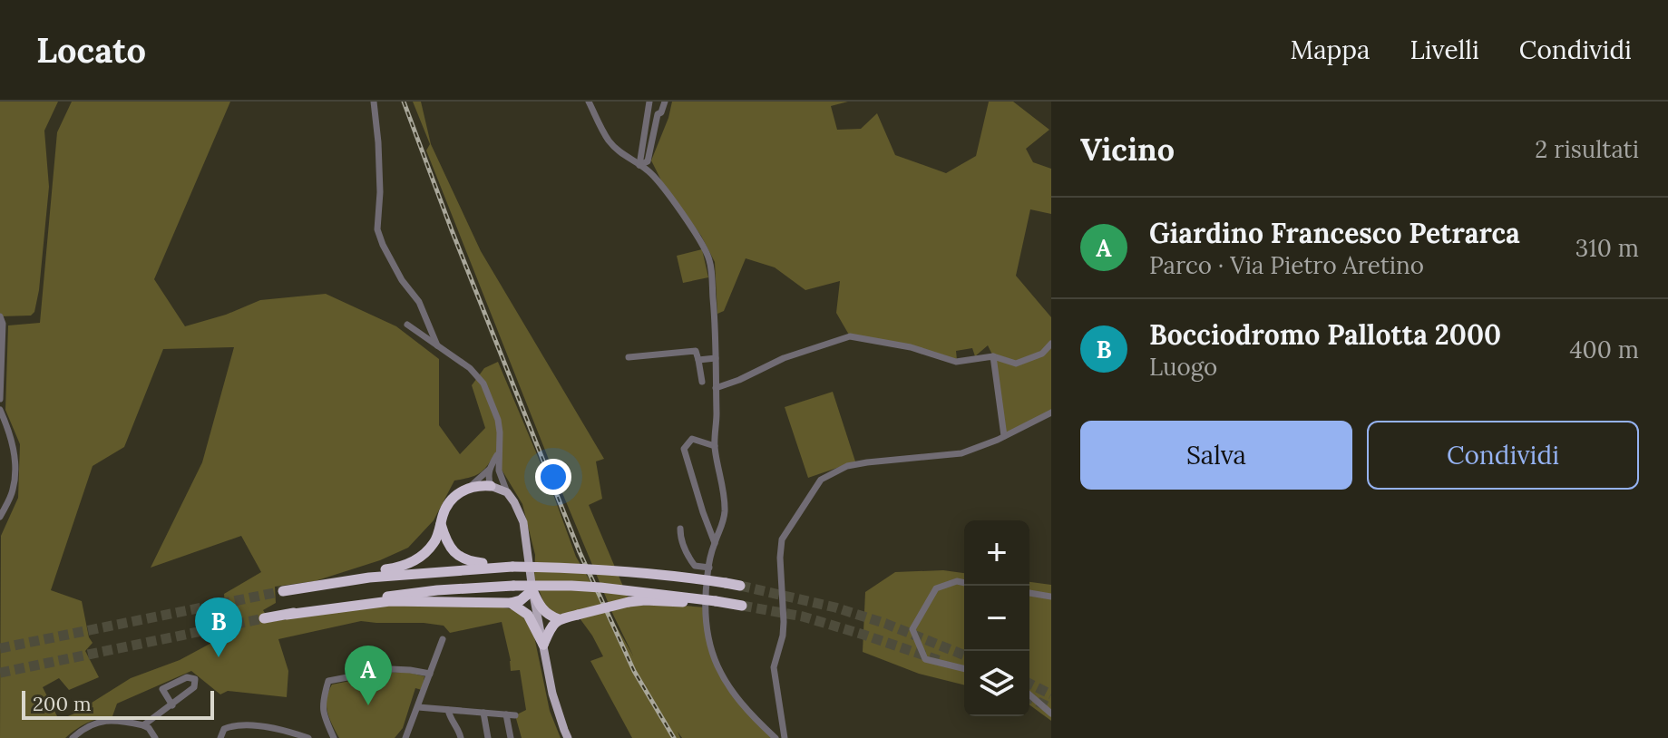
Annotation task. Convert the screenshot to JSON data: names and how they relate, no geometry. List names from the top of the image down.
{
  "scale_bar": "200 m",
  "page": {
    "header": "Locato",
    "nav": ["Mappa", "Livelli", "Condividi"],
    "heading": ["Vicino", "2 risultati"],
    "list": [
      {
        "mark": "A",
        "name": "Giardino Francesco Petrarca",
        "note": "Parco · Via Pietro Aretino",
        "value": "310 m"
      },
      {
        "mark": "B",
        "name": "Bocciodromo Pallotta 2000",
        "note": "Luogo",
        "value": "400 m"
      }
    ],
    "buttons": ["Salva", "Condividi"],
    "map_buttons": ["+", "−"],
    "pins": ["B", "A"],
    "scale": "200 m"
  }
}
